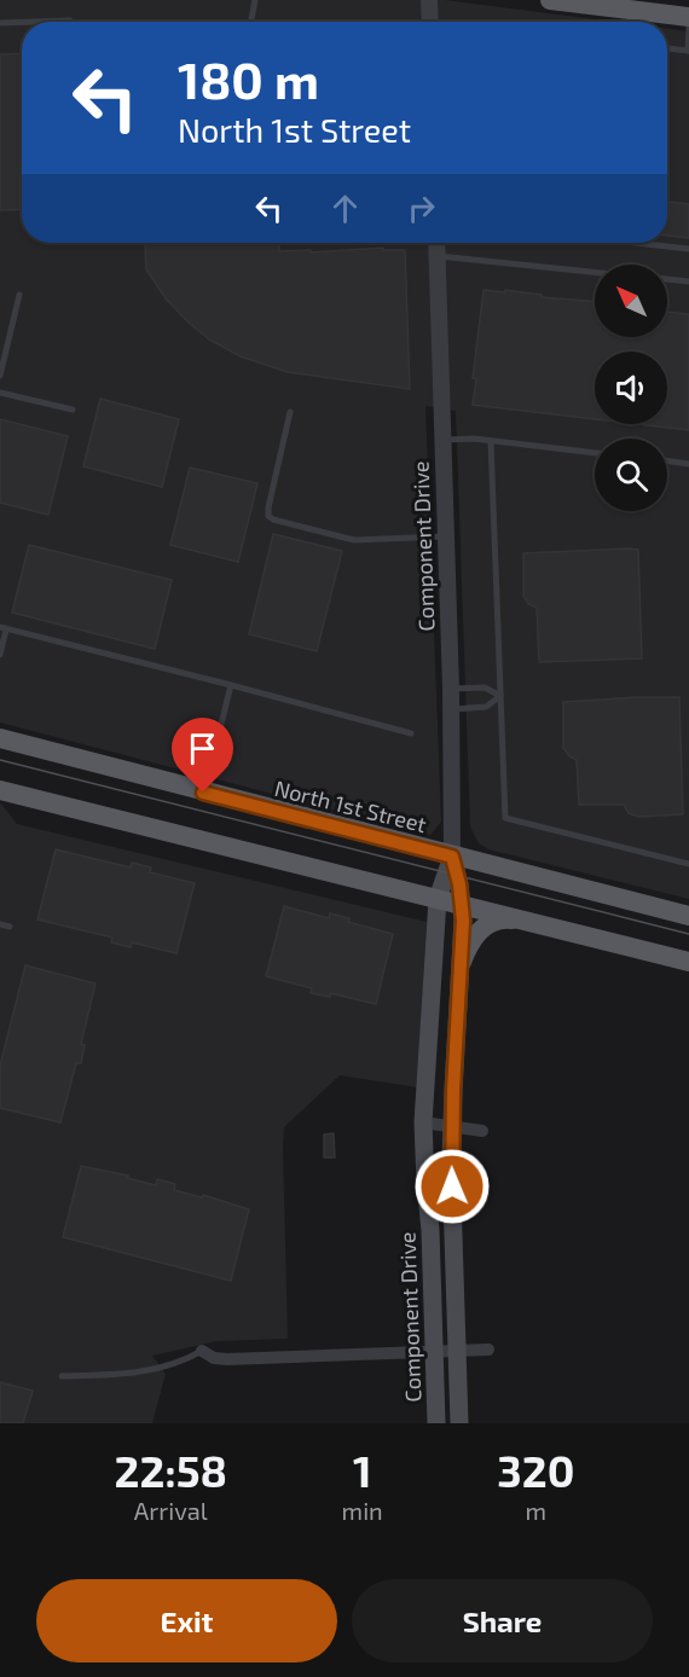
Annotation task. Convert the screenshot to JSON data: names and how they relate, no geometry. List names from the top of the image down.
{
  "streets": {
    "main road": ["Component Drive", "North 1st Street"]
  },
  "crossings": [
    ["Component Drive", "North 1st Street"]
  ],
  "north": "top left",
  "page": {
    "turn": ["180 m", "North 1st Street"],
    "eta": [
      "22:58",
      "Arrival",
      "1",
      "min",
      "320",
      "m"
    ],
    "buttons": ["Exit", "Share"]
  }
}
